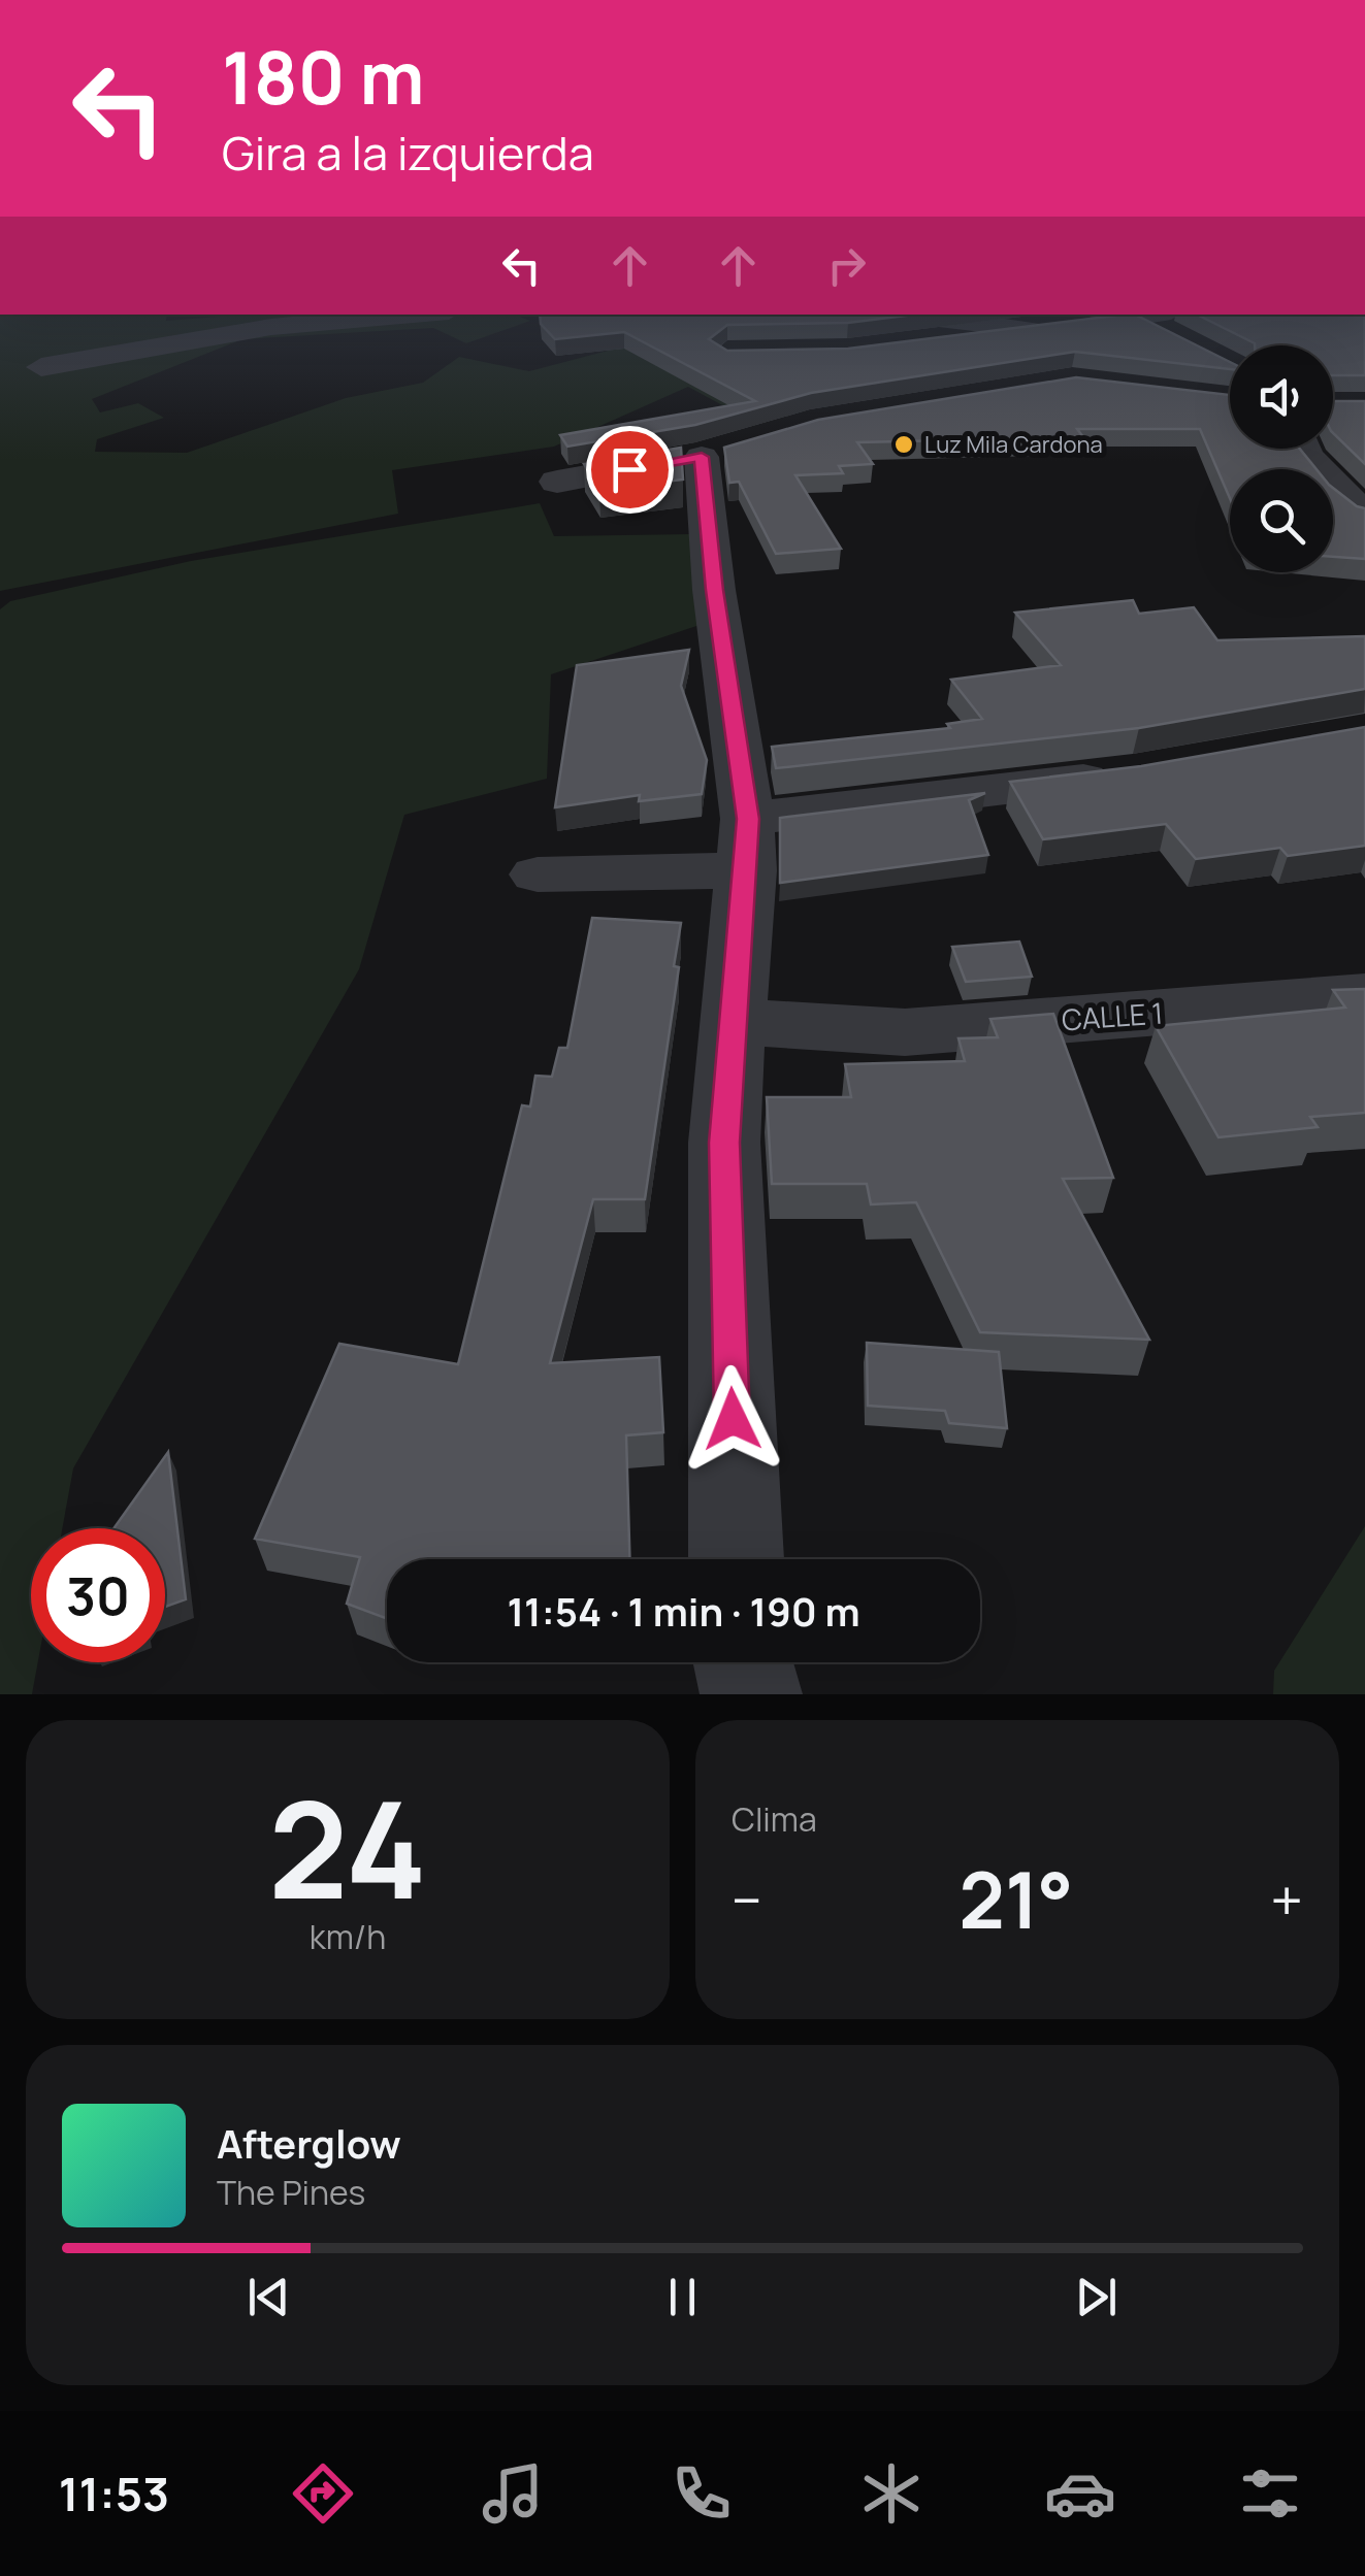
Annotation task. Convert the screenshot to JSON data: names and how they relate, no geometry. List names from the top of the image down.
{
  "streets": {
    "street": ["CALLE 1"]
  },
  "places": ["Luz Mila Cardona"],
  "page": {
    "turn": ["180 m", "Gira a la izquierda"],
    "limit": "30",
    "trip": "11:54 · 1 min · 190 m",
    "tile": [
      ["24", "km/h"],
      "Clima"
    ],
    "heat": ["−", "21°", "+"],
    "song": ["Afterglow", "The Pines"],
    "tabs": "11:53"
  }
}
